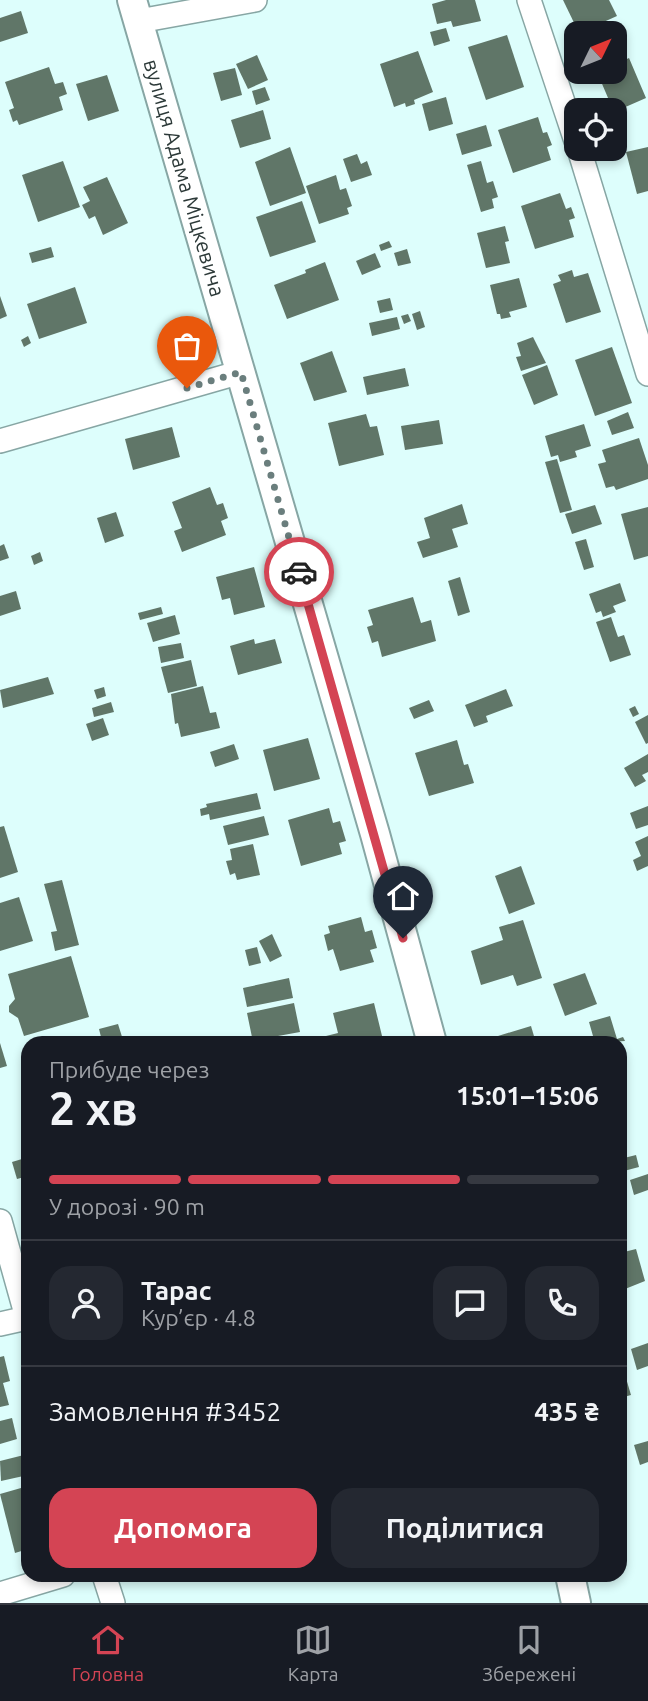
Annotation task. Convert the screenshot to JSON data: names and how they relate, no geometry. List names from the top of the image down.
{
  "streets": {
    "street": ["вулиця Адама Міцкевича"]
  },
  "north": "top right",
  "page": {
    "heading": ["2 хв", "Прибуде через", "15:01–15:06"],
    "panel": [
      "Тарас",
      "Кур’єр · 4.8",
      "Замовлення #3452",
      "435 ₴"
    ],
    "bar": "У дорозі · 90 m",
    "buttons": ["Допомога", "Поділитися"],
    "tabs": ["Головна", "Карта", "Збережені"]
  }
}
